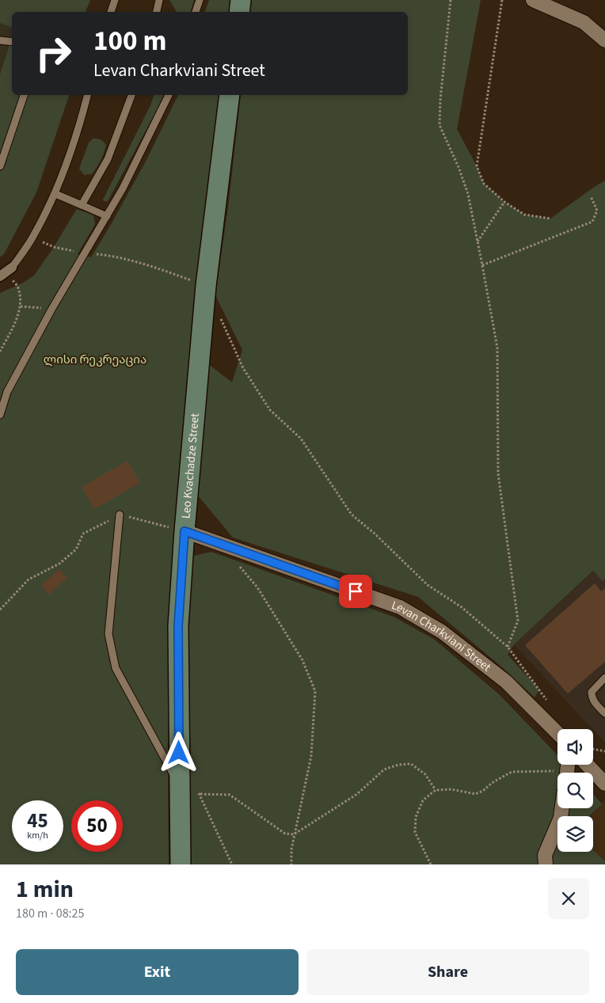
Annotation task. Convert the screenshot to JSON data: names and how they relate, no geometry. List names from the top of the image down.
{
  "streets": {
    "main road": ["Leo Kvachadze Street"],
    "street": ["Levan Charkviani Street"]
  },
  "crossings": [
    ["Leo Kvachadze Street", "Levan Charkviani Street"]
  ],
  "parks": ["ლისი რეკრეაცია"],
  "page": {
    "turn": ["100 m", "Levan Charkviani Street"],
    "speed": "45 km/h",
    "limit": "50",
    "heading": ["1 min", "180 m · 08:25"],
    "buttons": ["Exit", "Share"]
  }
}
